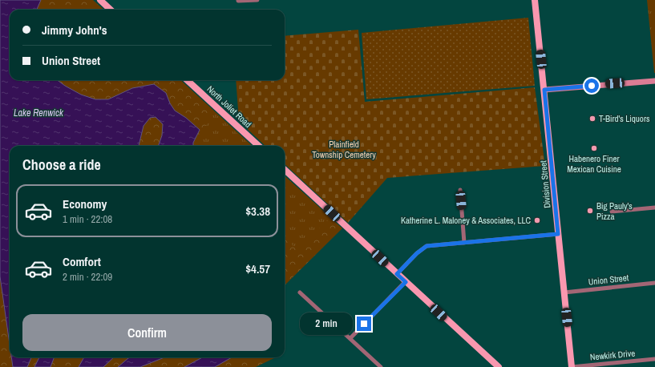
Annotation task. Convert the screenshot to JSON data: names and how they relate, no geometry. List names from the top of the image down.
{
  "streets": {
    "main road": ["North Joliet Road", "Division Street"],
    "street": ["Union Street", "Newkirk Drive"]
  },
  "crossings": [
    ["Division Street", "Union Street"],
    ["Division Street", "Newkirk Drive"]
  ],
  "water": ["Lake Renwick"],
  "parks": ["Plainfield Township Cemetery"],
  "places": [
    "T-Bird's Liquors",
    "Habenero Finer Mexican Cuisine",
    "Big Pauly's Pizza",
    "Katherine L. Maloney & Associates, LLC"
  ],
  "page": {
    "banner": ["Jimmy John's", "Union Street"],
    "heading": "Choose a ride",
    "list": [
      {
        "name": "Economy",
        "note": "1 min · 22:08",
        "value": "$3.38"
      },
      {
        "name": "Comfort",
        "note": "2 min · 22:09",
        "value": "$4.57"
      }
    ],
    "buttons": "Confirm",
    "bubble": "2 min"
  }
}
